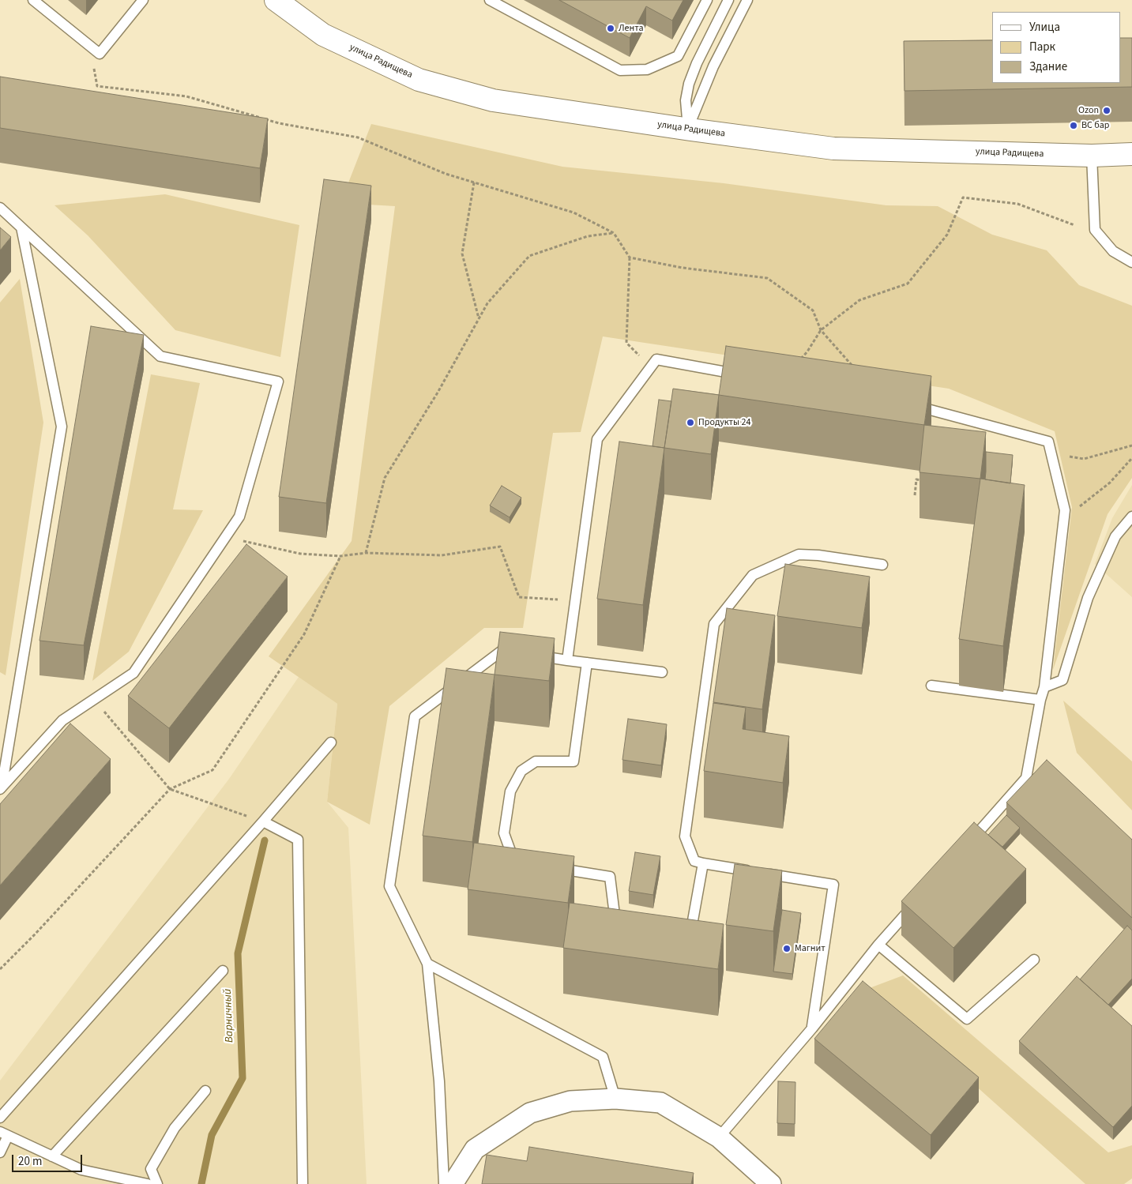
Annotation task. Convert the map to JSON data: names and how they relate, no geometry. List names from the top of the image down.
{
  "streets": {
    "street": ["улица Радищева"]
  },
  "water": ["Варничный"],
  "places": [
    "Лента",
    "Ozon",
    "BC бар",
    "Продукты 24",
    "Магнит"
  ],
  "legend": ["Улица", "Парк", "Здание"],
  "scale_bar": "20 m"
}
